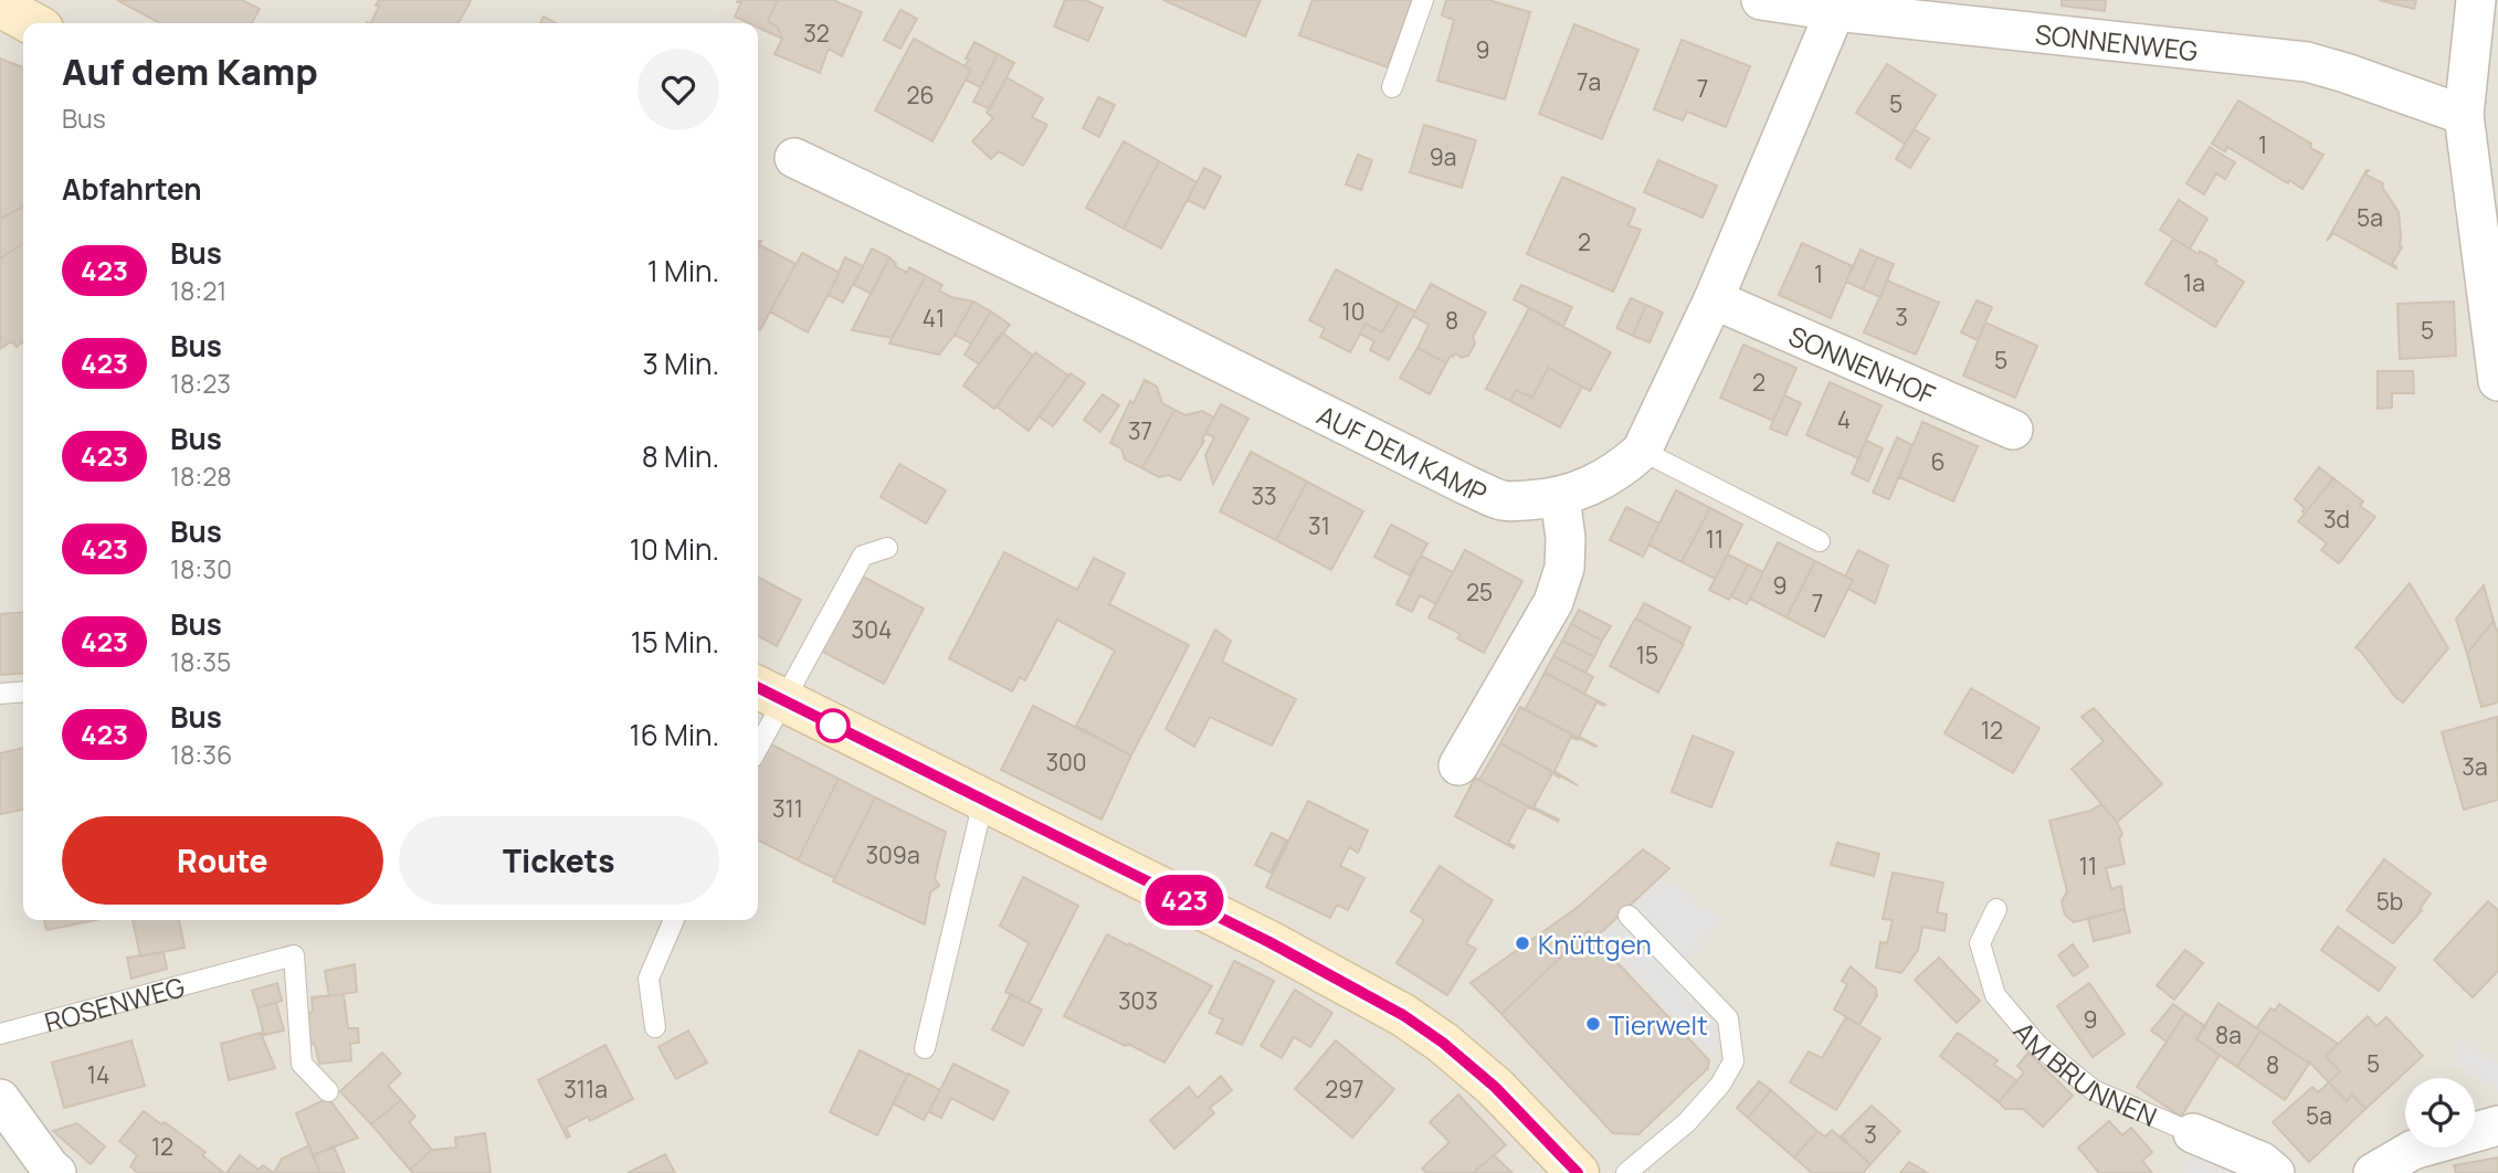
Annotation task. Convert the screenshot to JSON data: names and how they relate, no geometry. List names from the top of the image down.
{
  "streets": {
    "street": [
      "SONNENWEG",
      "SONNENHOF",
      "AUF DEM KAMP",
      "AM BRUNNEN"
    ],
    "lane": ["ROSENWEG"]
  },
  "crossings": [
    ["SONNENWEG", "AUF DEM KAMP"],
    ["SONNENHOF", "AUF DEM KAMP"]
  ],
  "places": ["Knüttgen", "Tierwelt"],
  "lines": ["bus line 423"],
  "house_numbers": [
    "32",
    "9",
    "7a",
    "7",
    "26",
    "5",
    "1",
    "9a",
    "5a",
    "2",
    "1",
    "1a",
    "10",
    "3",
    "41",
    "8",
    "5",
    "5",
    "2",
    "4",
    "37",
    "6",
    "33",
    "3d",
    "31",
    "11",
    "9",
    "25",
    "7",
    "304",
    "15",
    "12",
    "300",
    "3a",
    "311",
    "309a",
    "11",
    "5b",
    "303",
    "9",
    "8a",
    "5",
    "8",
    "14",
    "311a",
    "297",
    "5a",
    "3",
    "12"
  ],
  "page": {
    "on_map": "423",
    "heading": [
      ["Auf dem Kamp", "Bus"],
      "Abfahrten"
    ],
    "list": [
      {
        "mark": "423",
        "name": "Bus",
        "note": "18:21",
        "value": "1 Min."
      },
      {
        "mark": "423",
        "name": "Bus",
        "note": "18:23",
        "value": "3 Min."
      },
      {
        "mark": "423",
        "name": "Bus",
        "note": "18:28",
        "value": "8 Min."
      },
      {
        "mark": "423",
        "name": "Bus",
        "note": "18:30",
        "value": "10 Min."
      },
      {
        "mark": "423",
        "name": "Bus",
        "note": "18:35",
        "value": "15 Min."
      },
      {
        "mark": "423",
        "name": "Bus",
        "note": "18:36",
        "value": "16 Min."
      }
    ],
    "buttons": ["Route", "Tickets"]
  }
}
